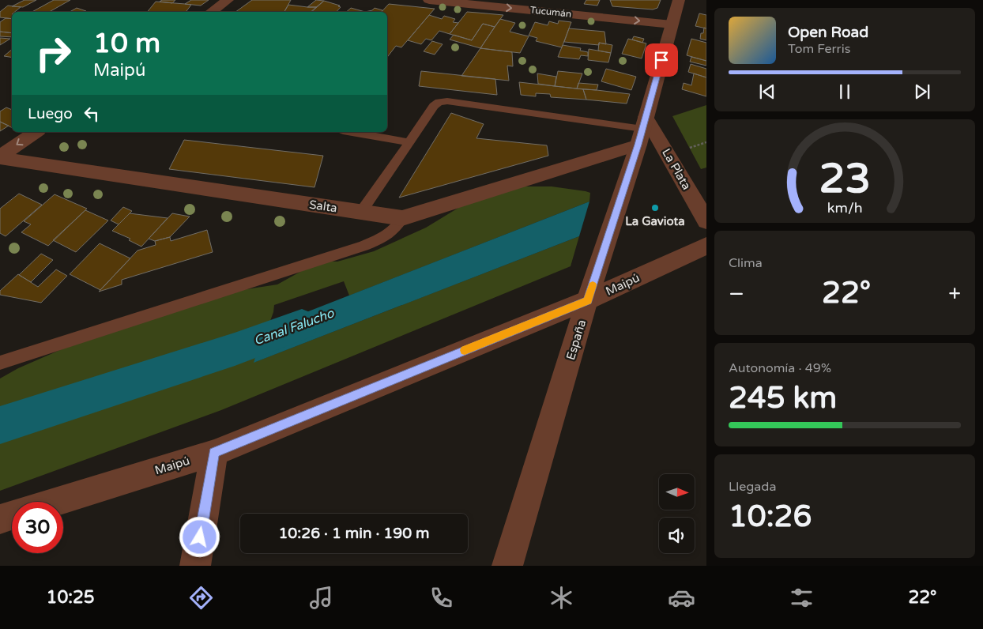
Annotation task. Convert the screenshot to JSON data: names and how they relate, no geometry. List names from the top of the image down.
{
  "streets": {
    "street": [
      "Tucumán",
      "La Plata",
      "Salta",
      "Maipú",
      "España"
    ]
  },
  "crossings": [
    ["Tucumán", "España"],
    ["La Plata", "Salta"],
    ["La Plata", "España"],
    ["Salta", "España"],
    ["Maipú", "España"]
  ],
  "one_way": ["Tucumán"],
  "water": ["Canal Falucho"],
  "places": ["La Gaviota"],
  "north": "right",
  "page": {
    "turn": ["10 m", "Maipú"],
    "song": ["Open Road", "Tom Ferris"],
    "then": "Luego",
    "tile": [
      "Clima",
      ["Autonomía · 49%", "245 km"],
      ["Llegada", "10:26"]
    ],
    "heat": ["−", "22°", "+"],
    "limit": "30",
    "trip": "10:26 · 1 min · 190 m",
    "tabs": ["10:25", "22°"],
    "gauge": ["23", "km/h"]
  }
}
